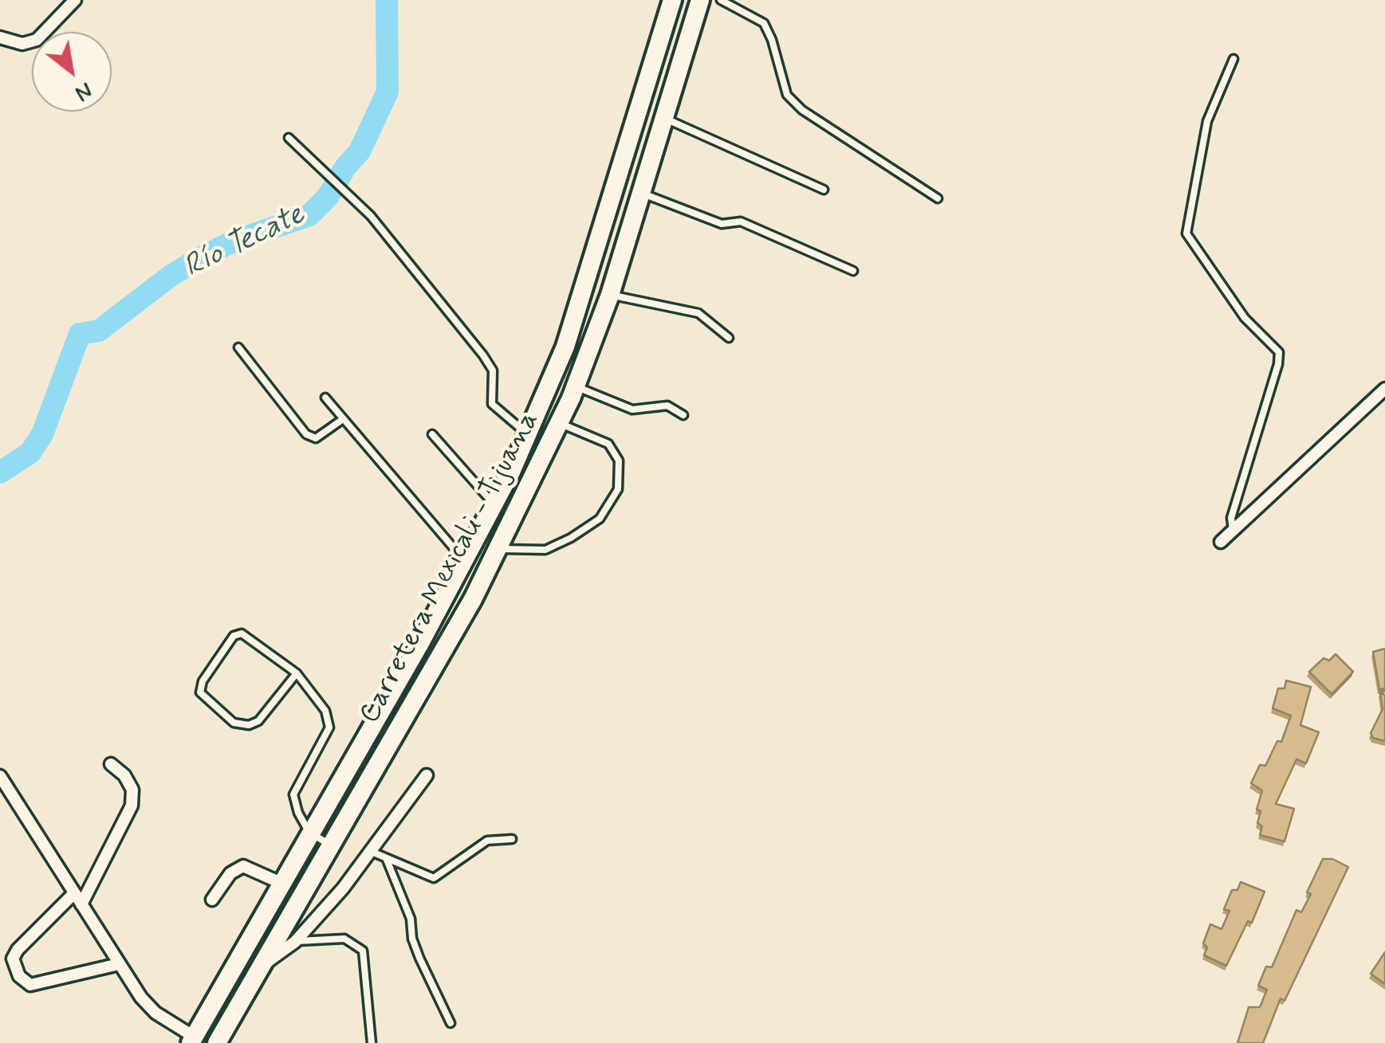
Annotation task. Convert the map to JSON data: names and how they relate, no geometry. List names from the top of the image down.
{
  "streets": {
    "main road": ["Carretera Mexicali - Tijuana"]
  },
  "water": ["Río Tecate"],
  "north": "bottom right"
}
